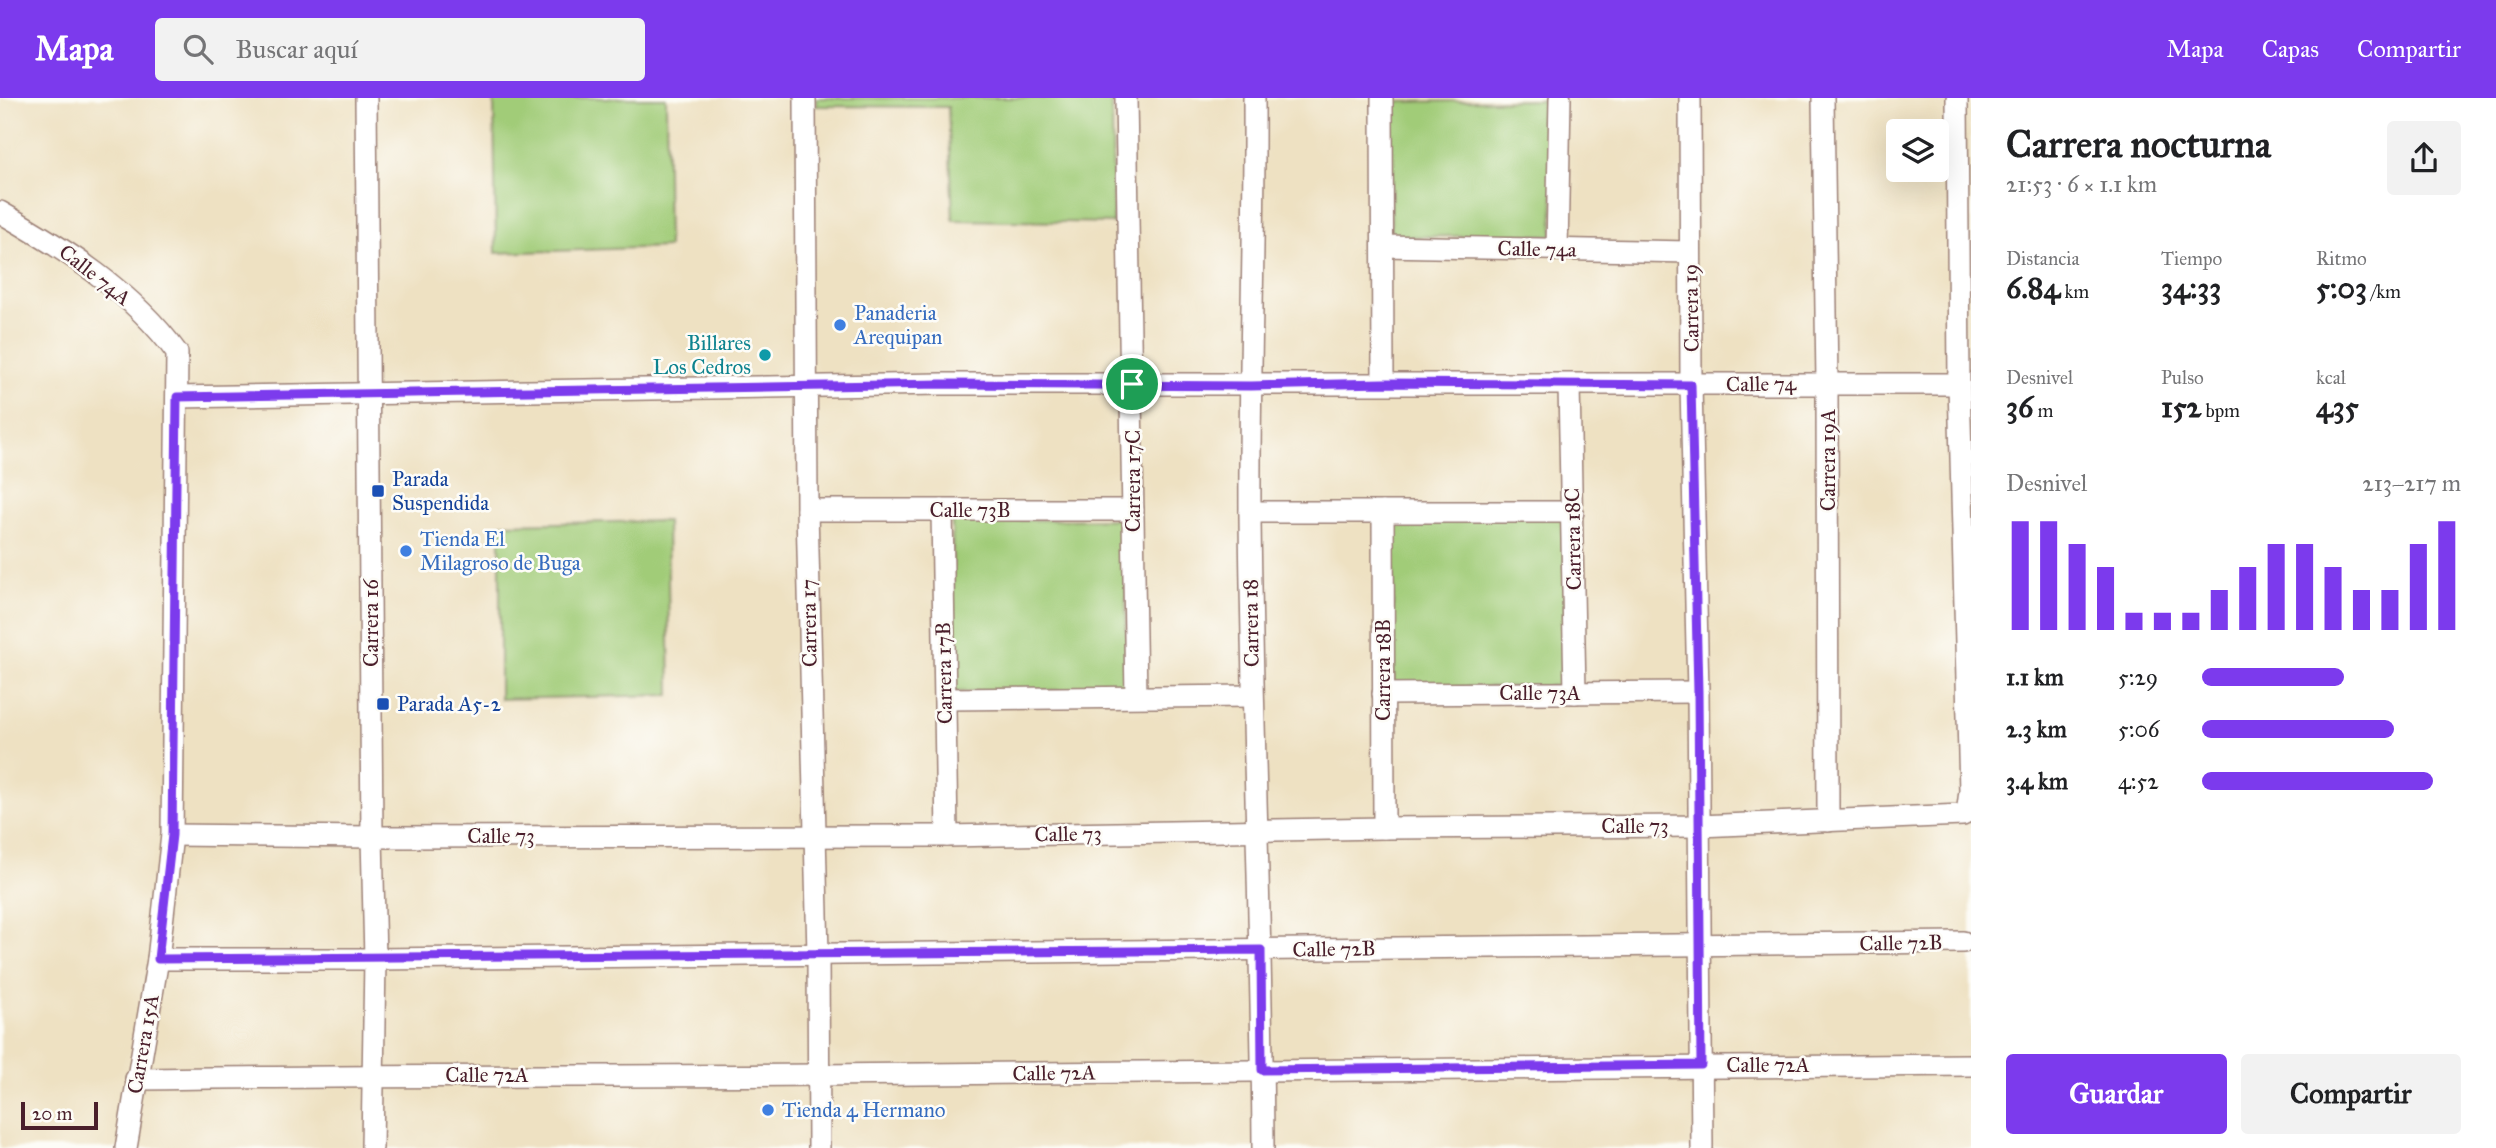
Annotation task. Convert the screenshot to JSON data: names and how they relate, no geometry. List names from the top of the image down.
{
  "streets": {
    "street": [
      "Calle 74a",
      "Calle 74A",
      "Carrera 19",
      "Calle 74",
      "Carrera 19A",
      "Carrera 17C",
      "Calle 73B",
      "Carrera 18C",
      "Carrera 16",
      "Carrera 17",
      "Carrera 18",
      "Carrera 18B",
      "Carrera 17B",
      "Calle 73A",
      "Calle 73",
      "Calle 72B",
      "Carrera 15A",
      "Calle 72A"
    ]
  },
  "crossings": [
    ["Calle 74a", "Carrera 19"],
    ["Calle 74A", "Carrera 15A"],
    ["Carrera 19", "Calle 74"],
    ["Carrera 19", "Calle 73A"],
    ["Carrera 19", "Calle 73"],
    ["Carrera 19", "Calle 72B"],
    ["Carrera 19", "Calle 72A"],
    ["Calle 74", "Carrera 19A"],
    ["Calle 74", "Carrera 17C"],
    ["Calle 74", "Carrera 18C"],
    ["Calle 74", "Carrera 16"],
    ["Calle 74", "Carrera 17"],
    ["Calle 74", "Carrera 18"],
    ["Calle 74", "Carrera 15A"],
    ["Carrera 19A", "Calle 73"],
    ["Carrera 17C", "Calle 73B"],
    ["Calle 73B", "Carrera 17"],
    ["Calle 73B", "Carrera 17B"],
    ["Carrera 18C", "Calle 73A"],
    ["Carrera 16", "Calle 73"],
    ["Carrera 16", "Calle 72B"],
    ["Carrera 16", "Calle 72A"],
    ["Carrera 17", "Calle 73"],
    ["Carrera 17", "Calle 72B"],
    ["Carrera 17", "Calle 72A"],
    ["Carrera 18", "Calle 73"],
    ["Carrera 18", "Calle 72B"],
    ["Carrera 18", "Calle 72A"],
    ["Carrera 18B", "Calle 73A"],
    ["Carrera 18B", "Calle 73"],
    ["Carrera 17B", "Calle 73"],
    ["Calle 73", "Carrera 15A"],
    ["Calle 72B", "Carrera 15A"],
    ["Carrera 15A", "Calle 72A"]
  ],
  "places": {
    "other": [
      "Panaderia Arequipan",
      "Billares Los Cedros",
      "Tienda El Milagroso de Buga",
      "Tienda 4 Hermano"
    ],
    "transit": ["Parada Suspendida", "Parada A5-2"]
  },
  "scale_bar": "20 m",
  "page": {
    "header": "Mapa",
    "search": "Buscar aquí",
    "nav": ["Mapa", "Capas", "Compartir"],
    "heading": ["Carrera nocturna", "21:53 · 6 × 1.1 km"],
    "stats": [
      ["Distancia", "6.84 km"],
      ["Tiempo", "34:33"],
      ["Ritmo", "5:03 /km"],
      ["Desnivel", "36 m"],
      ["Pulso", "152 bpm"],
      ["kcal", "435"]
    ],
    "chart": ["Desnivel", "213–217 m"],
    "list": [
      {
        "name": "1.1 km",
        "note": "5:29"
      },
      {
        "name": "2.3 km",
        "note": "5:06"
      },
      {
        "name": "3.4 km",
        "note": "4:52"
      }
    ],
    "buttons": ["Guardar", "Compartir"],
    "scale": "20 m"
  }
}
